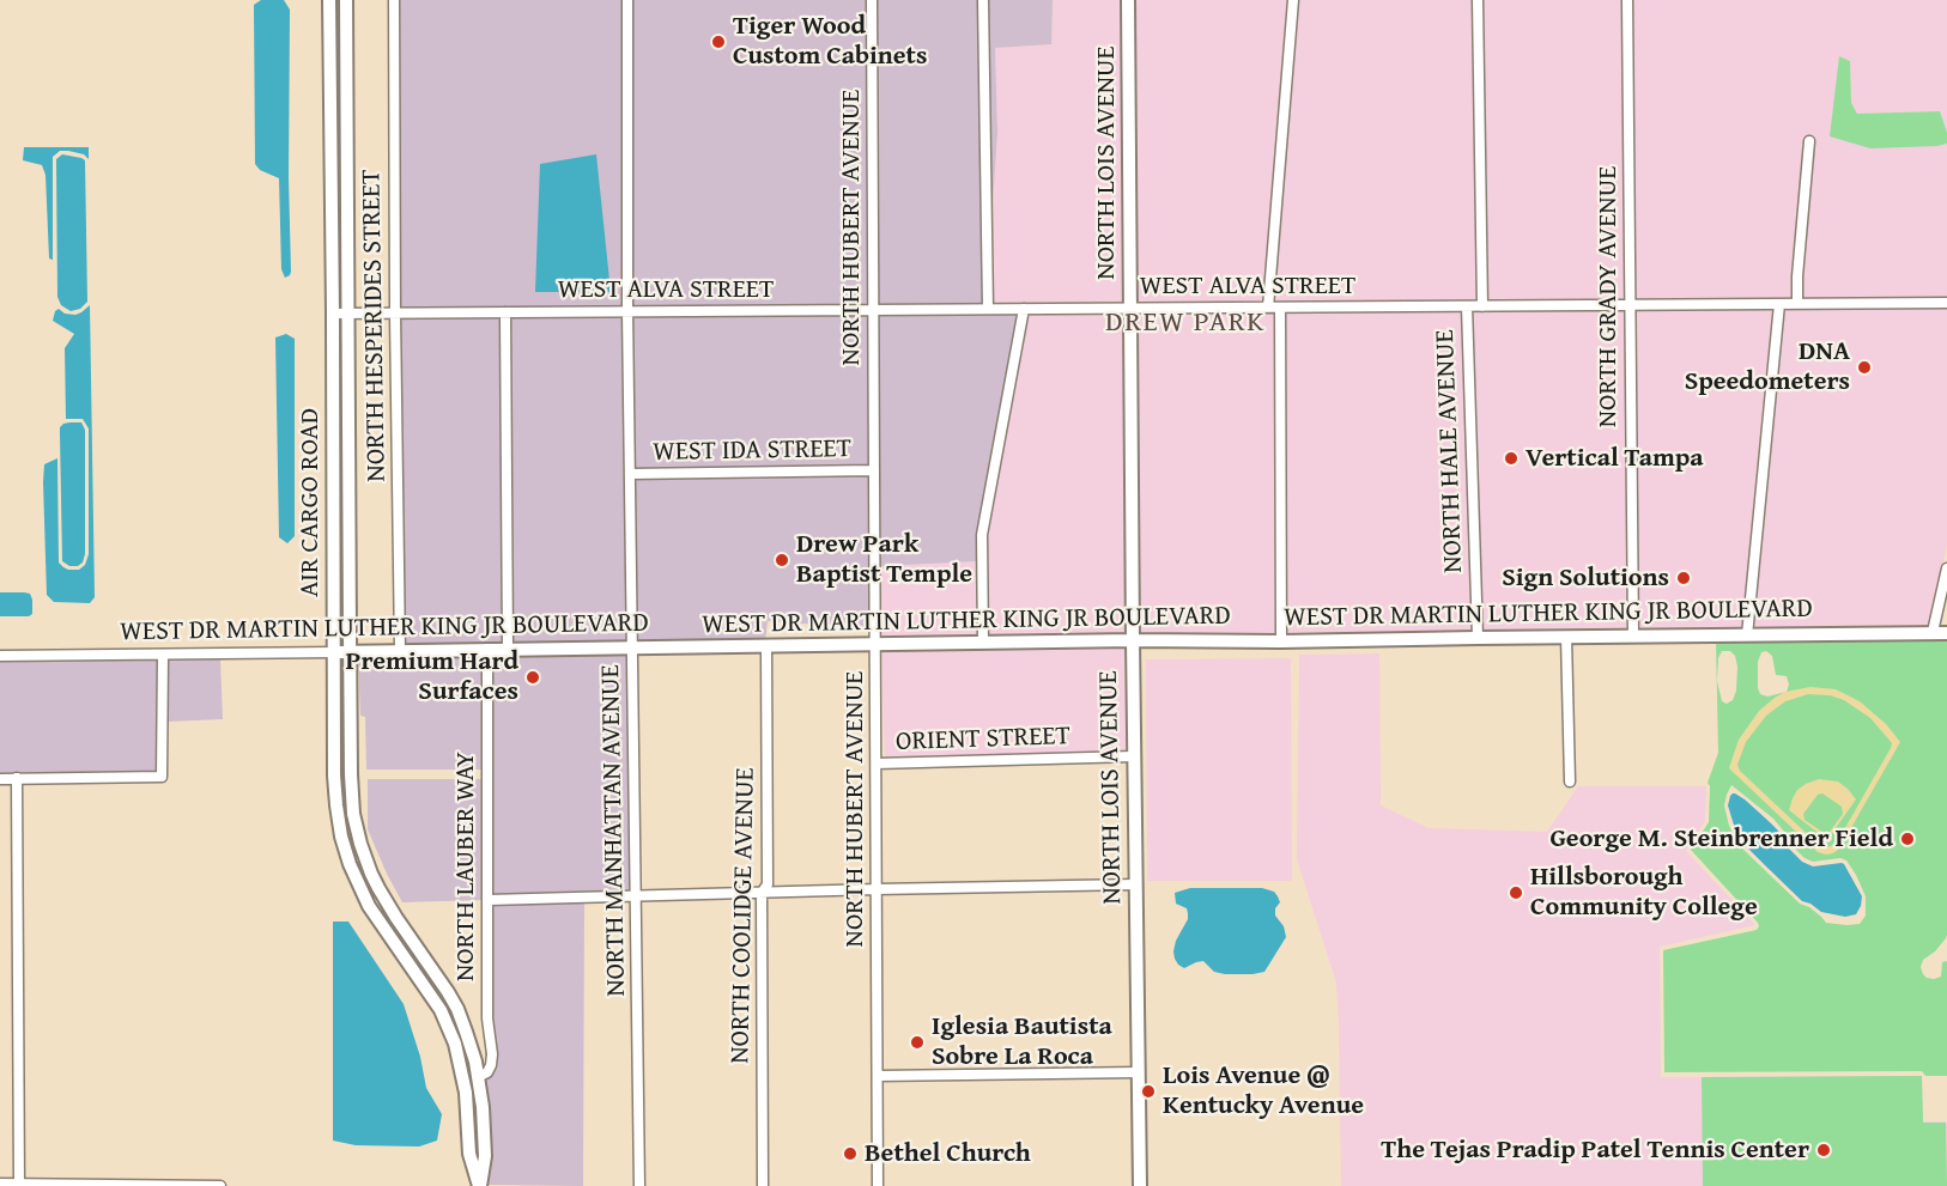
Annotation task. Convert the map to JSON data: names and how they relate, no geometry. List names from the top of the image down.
{
  "streets": {
    "street": [
      "NORTH LOIS AVENUE",
      "NORTH HUBERT AVENUE",
      "WEST ALVA STREET",
      "NORTH GRADY AVENUE",
      "NORTH HESPERIDES STREET",
      "WEST IDA STREET",
      "NORTH HALE AVENUE",
      "AIR CARGO ROAD",
      "WEST DR MARTIN LUTHER KING JR BOULEVARD",
      "ORIENT STREET",
      "NORTH MANHATTAN AVENUE",
      "NORTH LAUBER WAY",
      "NORTH COOLIDGE AVENUE"
    ]
  },
  "crossings": [
    ["NORTH LOIS AVENUE", "WEST ALVA STREET"],
    ["NORTH LOIS AVENUE", "WEST DR MARTIN LUTHER KING JR BOULEVARD"],
    ["NORTH LOIS AVENUE", "ORIENT STREET"],
    ["NORTH HUBERT AVENUE", "WEST ALVA STREET"],
    ["NORTH HUBERT AVENUE", "WEST IDA STREET"],
    ["NORTH HUBERT AVENUE", "WEST DR MARTIN LUTHER KING JR BOULEVARD"],
    ["NORTH HUBERT AVENUE", "ORIENT STREET"],
    ["WEST ALVA STREET", "NORTH GRADY AVENUE"],
    ["WEST ALVA STREET", "NORTH HESPERIDES STREET"],
    ["WEST ALVA STREET", "NORTH HALE AVENUE"],
    ["WEST ALVA STREET", "AIR CARGO ROAD"],
    ["WEST ALVA STREET", "NORTH MANHATTAN AVENUE"],
    ["NORTH GRADY AVENUE", "WEST DR MARTIN LUTHER KING JR BOULEVARD"],
    ["NORTH HESPERIDES STREET", "WEST DR MARTIN LUTHER KING JR BOULEVARD"],
    ["WEST IDA STREET", "NORTH MANHATTAN AVENUE"],
    ["NORTH HALE AVENUE", "WEST DR MARTIN LUTHER KING JR BOULEVARD"],
    ["AIR CARGO ROAD", "WEST DR MARTIN LUTHER KING JR BOULEVARD"],
    ["AIR CARGO ROAD", "NORTH LAUBER WAY"],
    ["WEST DR MARTIN LUTHER KING JR BOULEVARD", "NORTH MANHATTAN AVENUE"],
    ["WEST DR MARTIN LUTHER KING JR BOULEVARD", "NORTH LAUBER WAY"],
    ["WEST DR MARTIN LUTHER KING JR BOULEVARD", "NORTH COOLIDGE AVENUE"]
  ],
  "districts": ["DREW PARK"],
  "places": [
    "Tiger Wood Custom Cabinets",
    "DNA Speedometers",
    "Vertical Tampa",
    "Drew Park Baptist Temple",
    "Sign Solutions",
    "Premium Hard Surfaces",
    "George M. Steinbrenner Field",
    "Hillsborough Community College",
    "Iglesia Bautista Sobre La Roca",
    "Lois Avenue @ Kentucky Avenue",
    "The Tejas Pradip Patel Tennis Center",
    "Bethel Church"
  ]
}
